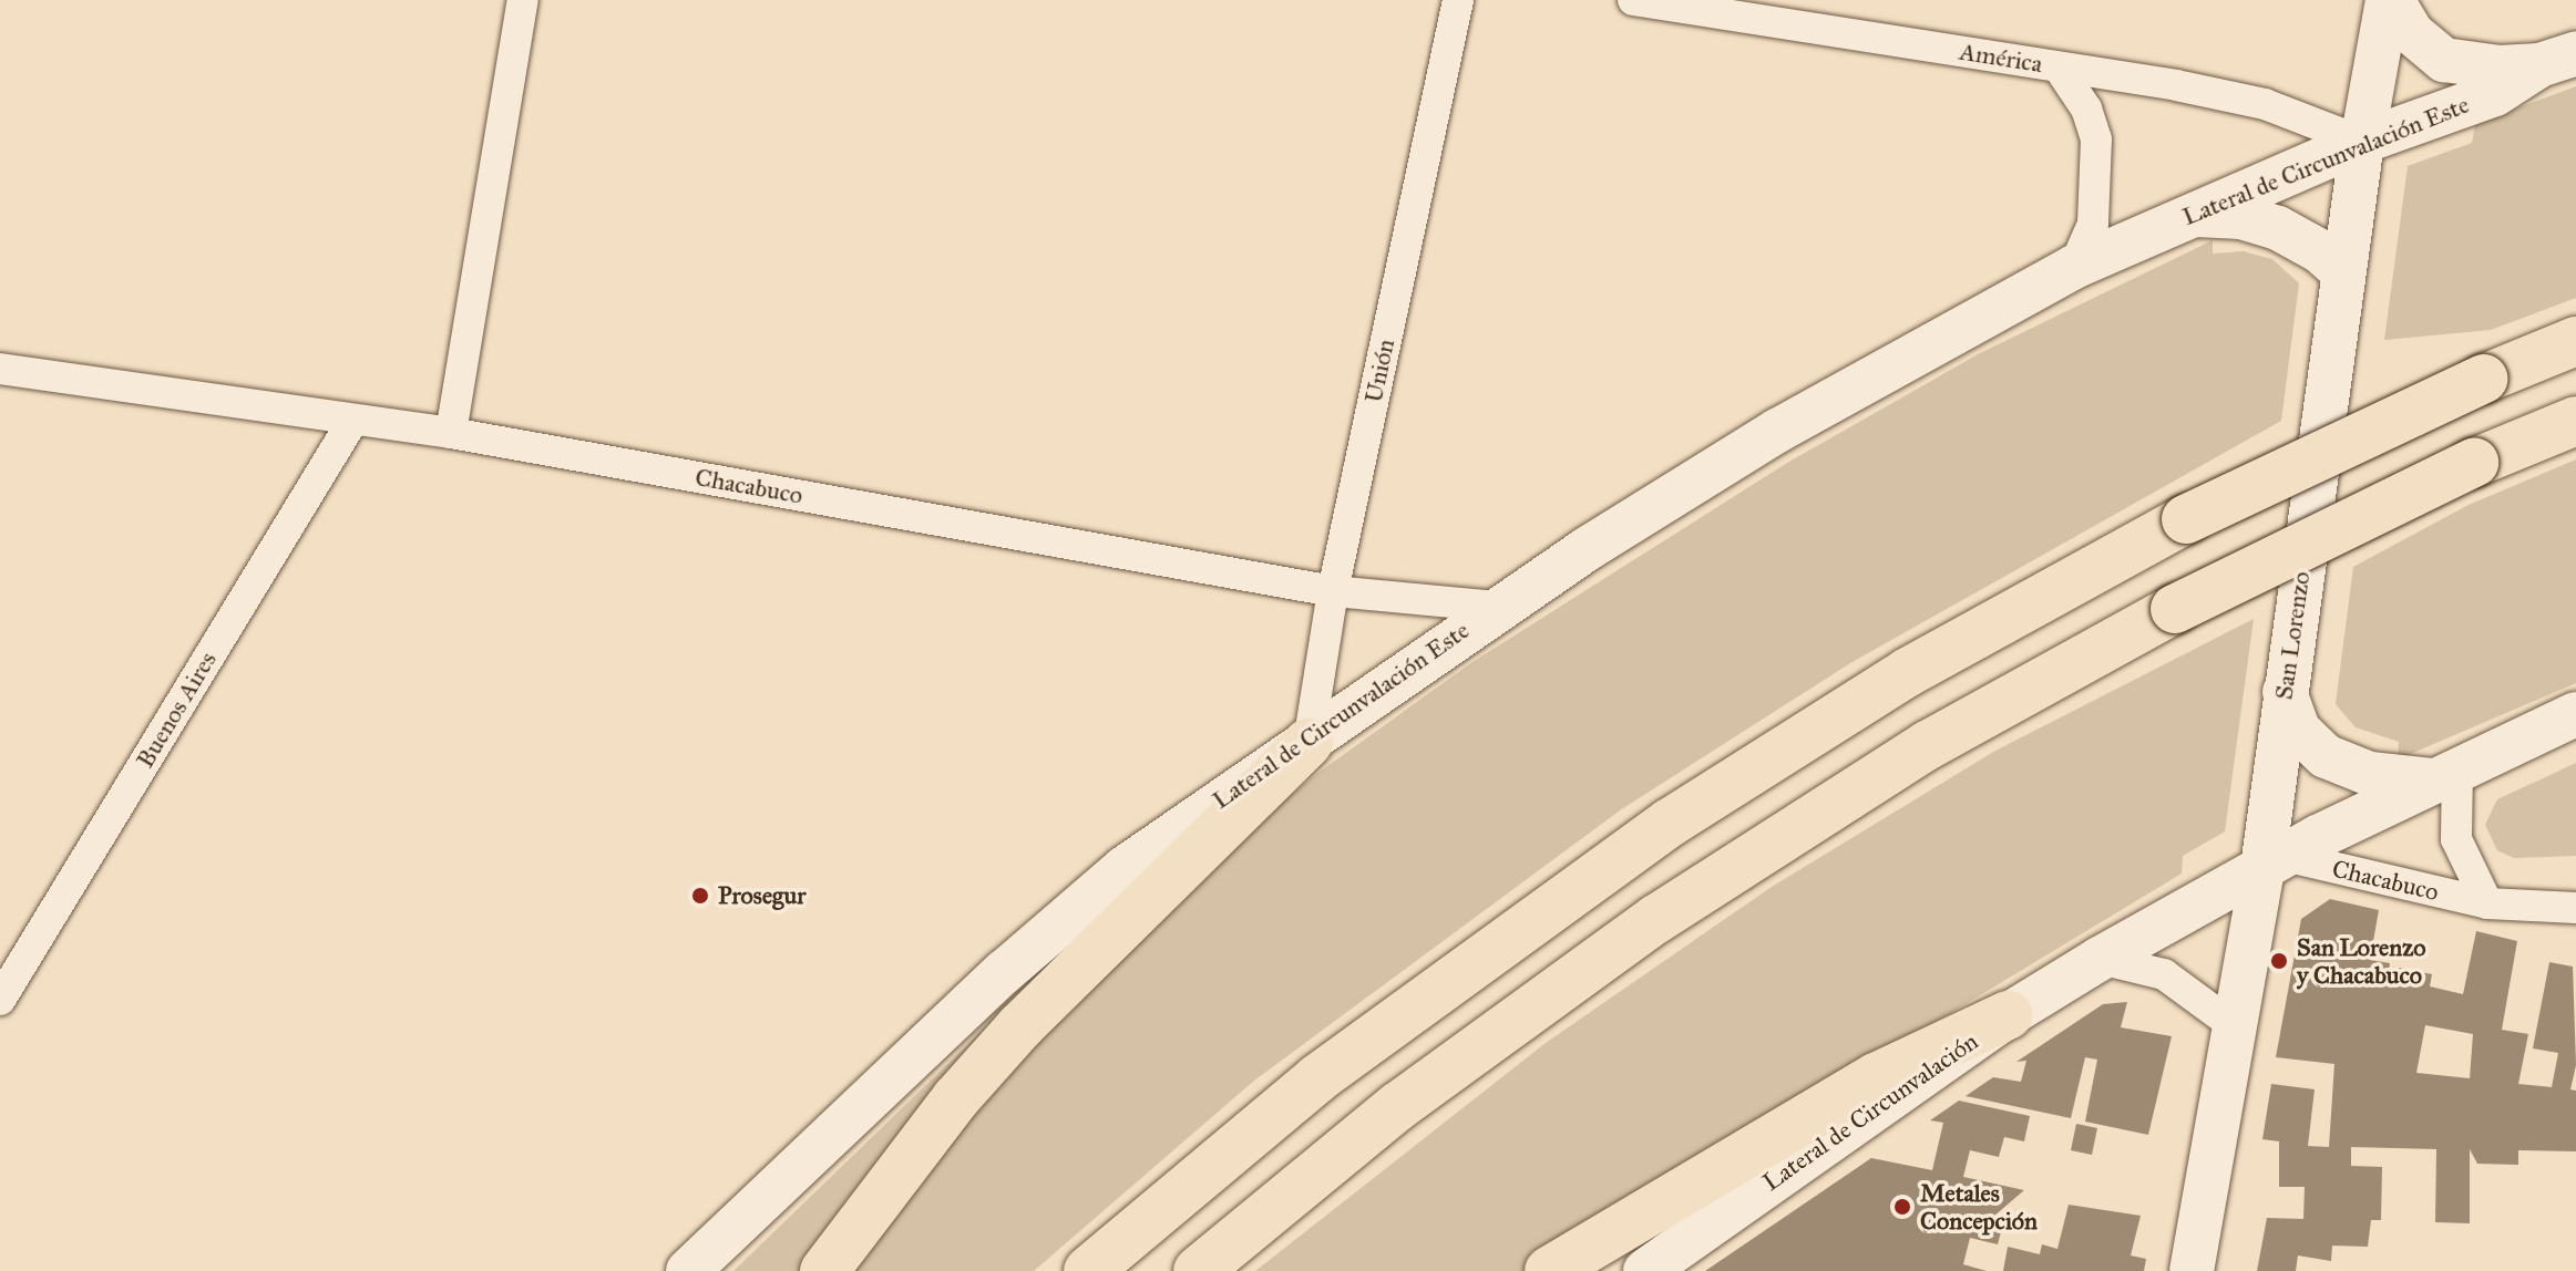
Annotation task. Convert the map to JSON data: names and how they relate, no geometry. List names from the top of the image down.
{
  "streets": {
    "street": [
      "América",
      "Lateral de Circunvalación Este",
      "Unión",
      "Chacabuco",
      "San Lorenzo",
      "Buenos Aires",
      "Lateral de Circunvalación"
    ]
  },
  "crossings": [
    ["América", "Lateral de Circunvalación Este"],
    ["América", "San Lorenzo"],
    ["Lateral de Circunvalación Este", "Unión"],
    ["Lateral de Circunvalación Este", "Chacabuco"],
    ["Lateral de Circunvalación Este", "San Lorenzo"],
    ["Unión", "Chacabuco"],
    ["Chacabuco", "San Lorenzo"],
    ["Chacabuco", "Buenos Aires"],
    ["Chacabuco", "Lateral de Circunvalación"],
    ["San Lorenzo", "Lateral de Circunvalación"]
  ],
  "places": ["Prosegur", "San Lorenzo y Chacabuco", "Metales Concepción"]
}
